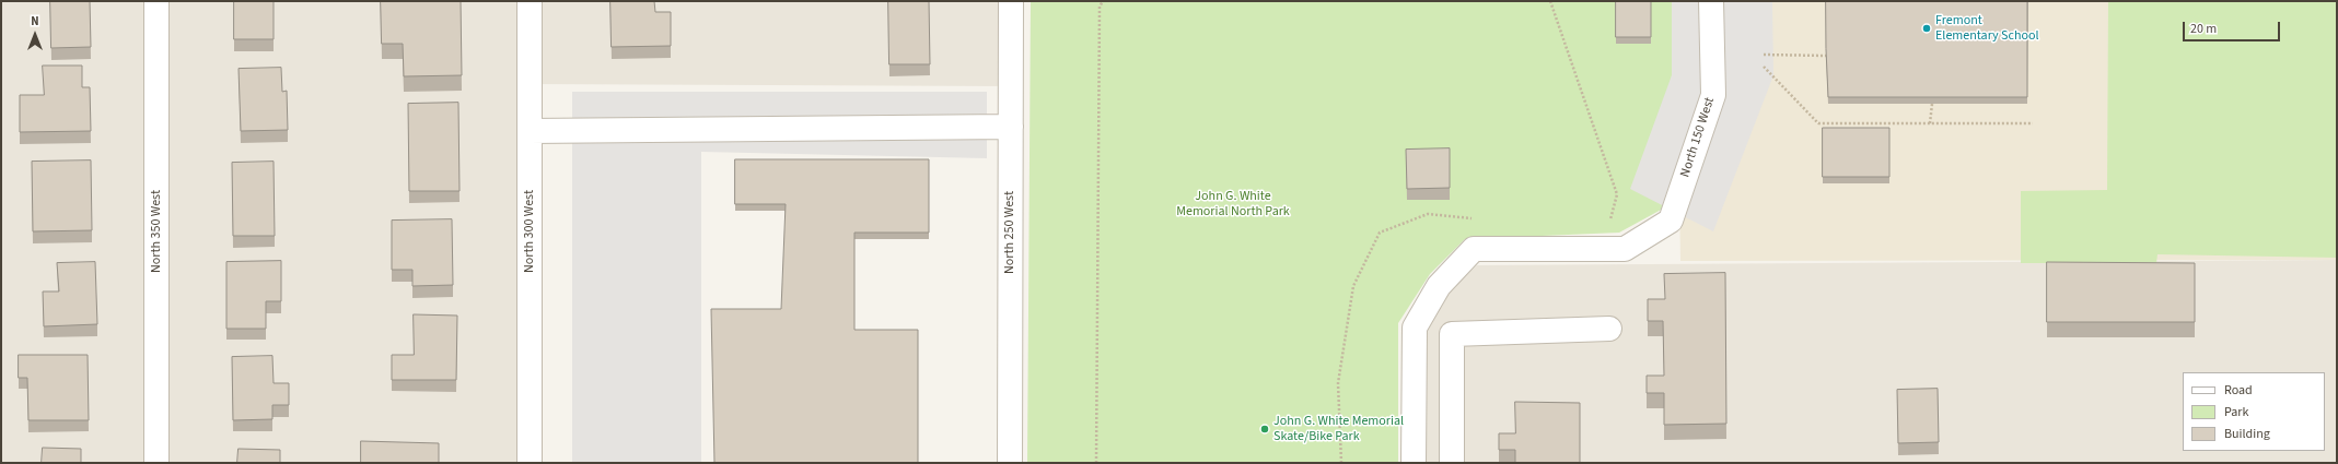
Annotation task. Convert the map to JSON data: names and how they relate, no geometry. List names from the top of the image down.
{
  "streets": {
    "street": [
      "North 150 West",
      "North 350 West",
      "North 300 West",
      "North 250 West"
    ]
  },
  "parks": ["John G. White Memorial North Park"],
  "places": ["Fremont Elementary School", "John G. White Memorial Skate/Bike Park"],
  "legend": ["Road", "Park", "Building"],
  "scale_bar": "20 m",
  "north": "top"
}
